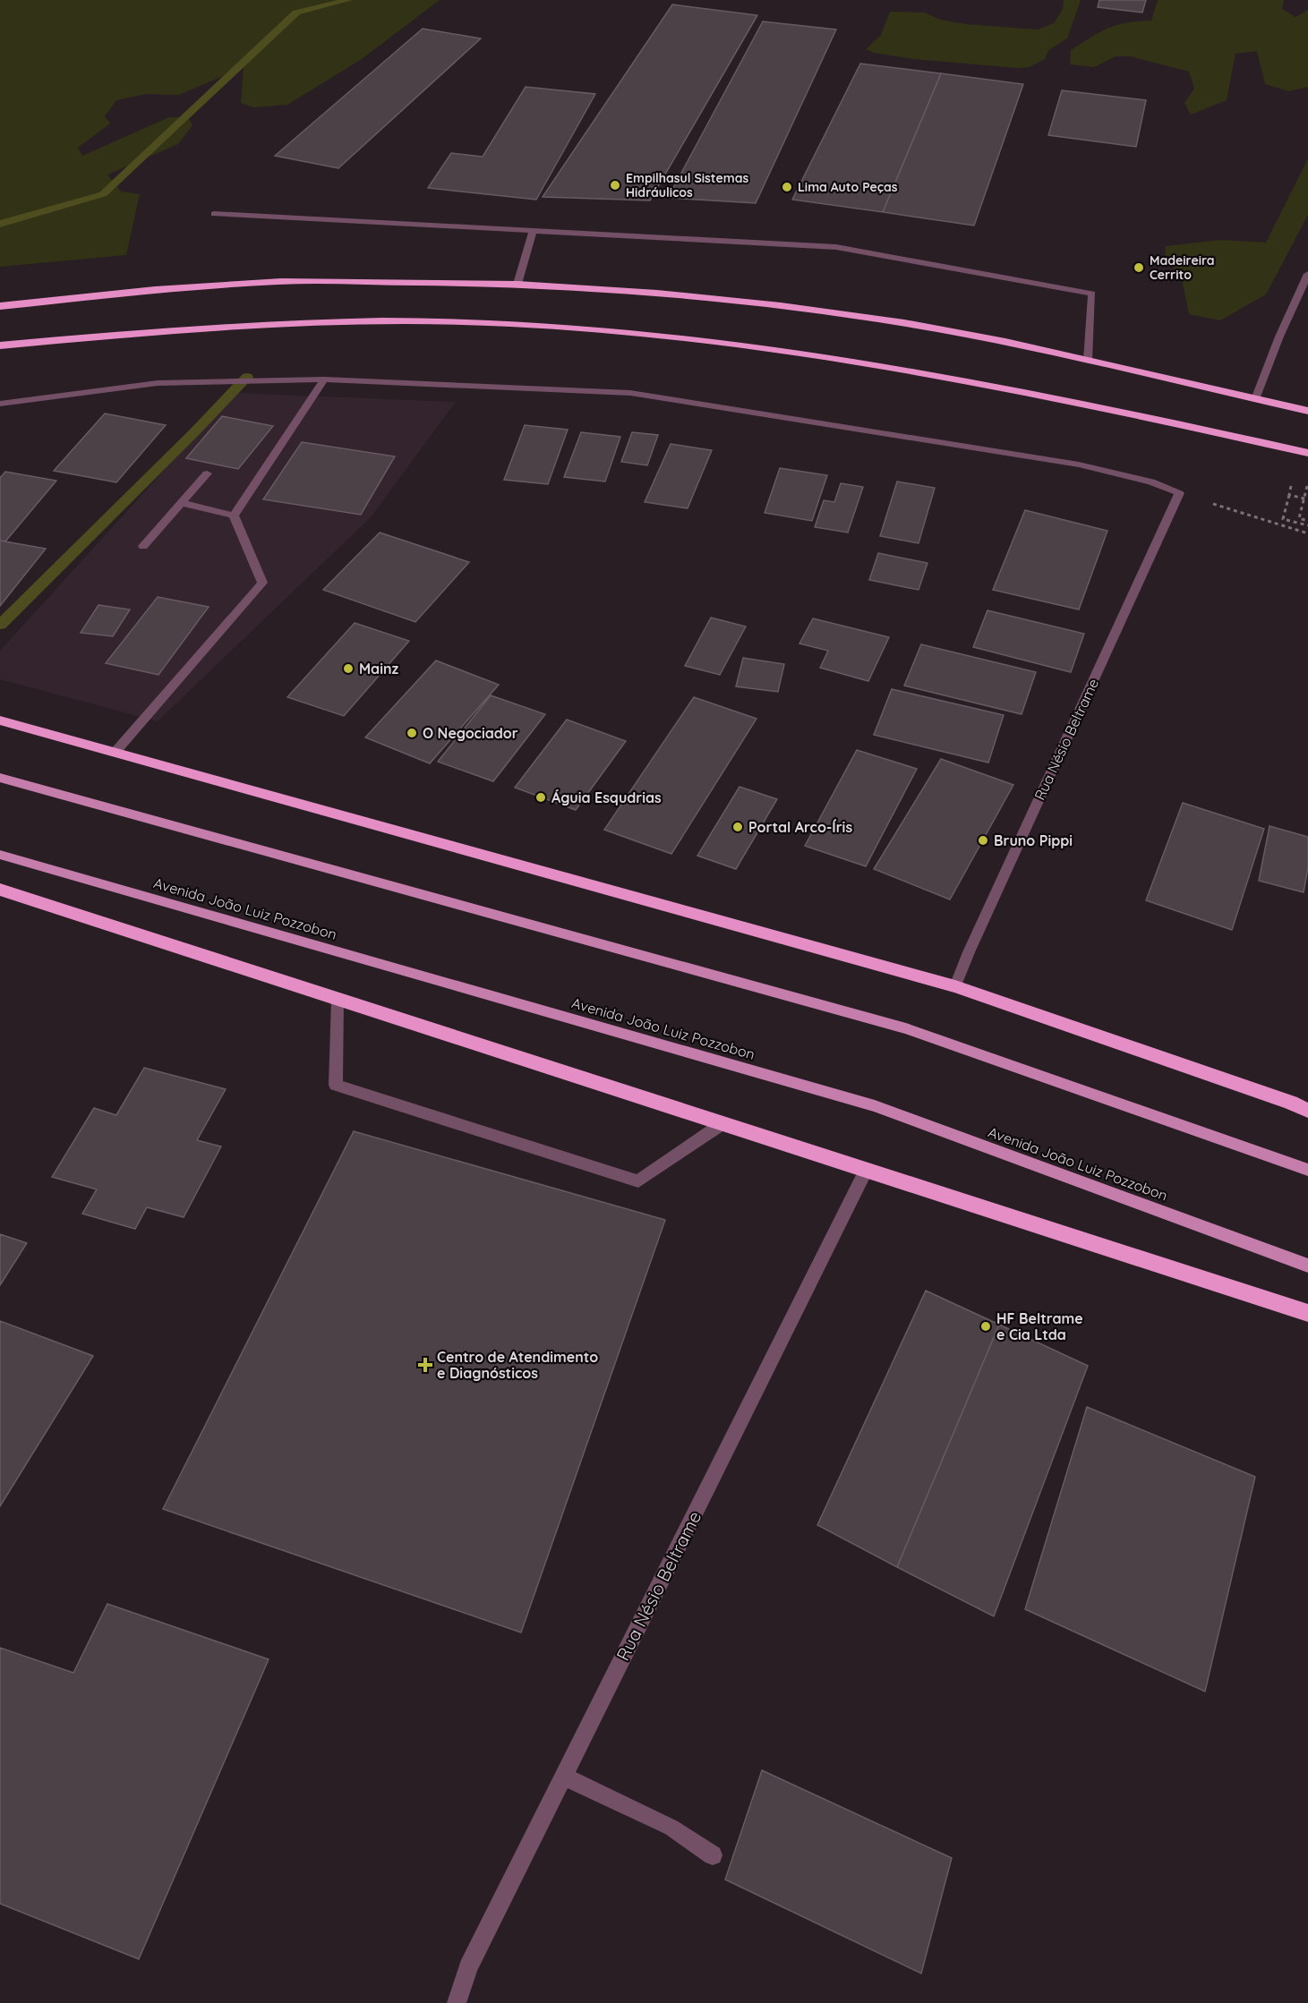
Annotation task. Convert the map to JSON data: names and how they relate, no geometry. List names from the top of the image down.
{
  "streets": {
    "main road": ["Avenida João Luiz Pozzobon"],
    "street": ["Rua Nésio Beltrame"]
  },
  "places": {
    "other": [
      "Empilhasul Sistemas Hidráulicos",
      "Lima Auto Peças",
      "Madeireira Cerrito",
      "Mainz",
      "O Negociador",
      "Águia Esqudrias",
      "Portal Arco-Íris",
      "Bruno Pippi",
      "HF Beltrame e Cia Ltda"
    ],
    "health": ["Centro de Atendimento e Diagnósticos"]
  }
}
